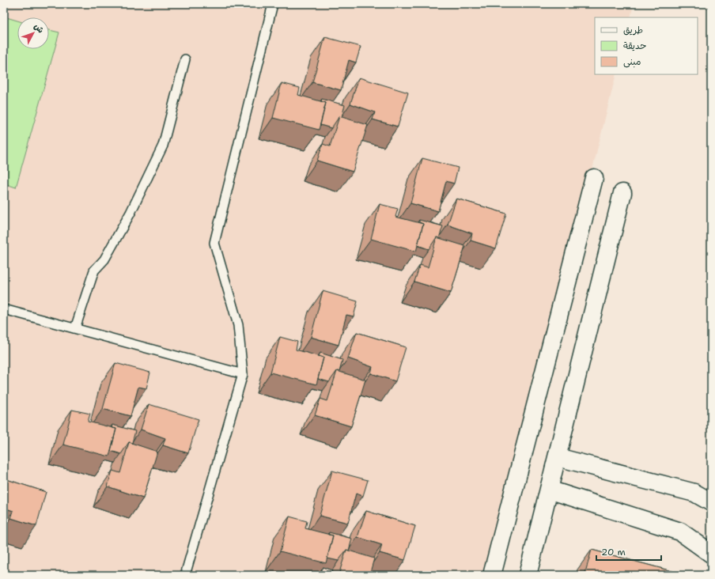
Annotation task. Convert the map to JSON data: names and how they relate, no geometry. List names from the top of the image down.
{
  "legend": ["طريق", "حديقة", "مبنى"],
  "scale_bar": "20 m",
  "north": "top right"
}
